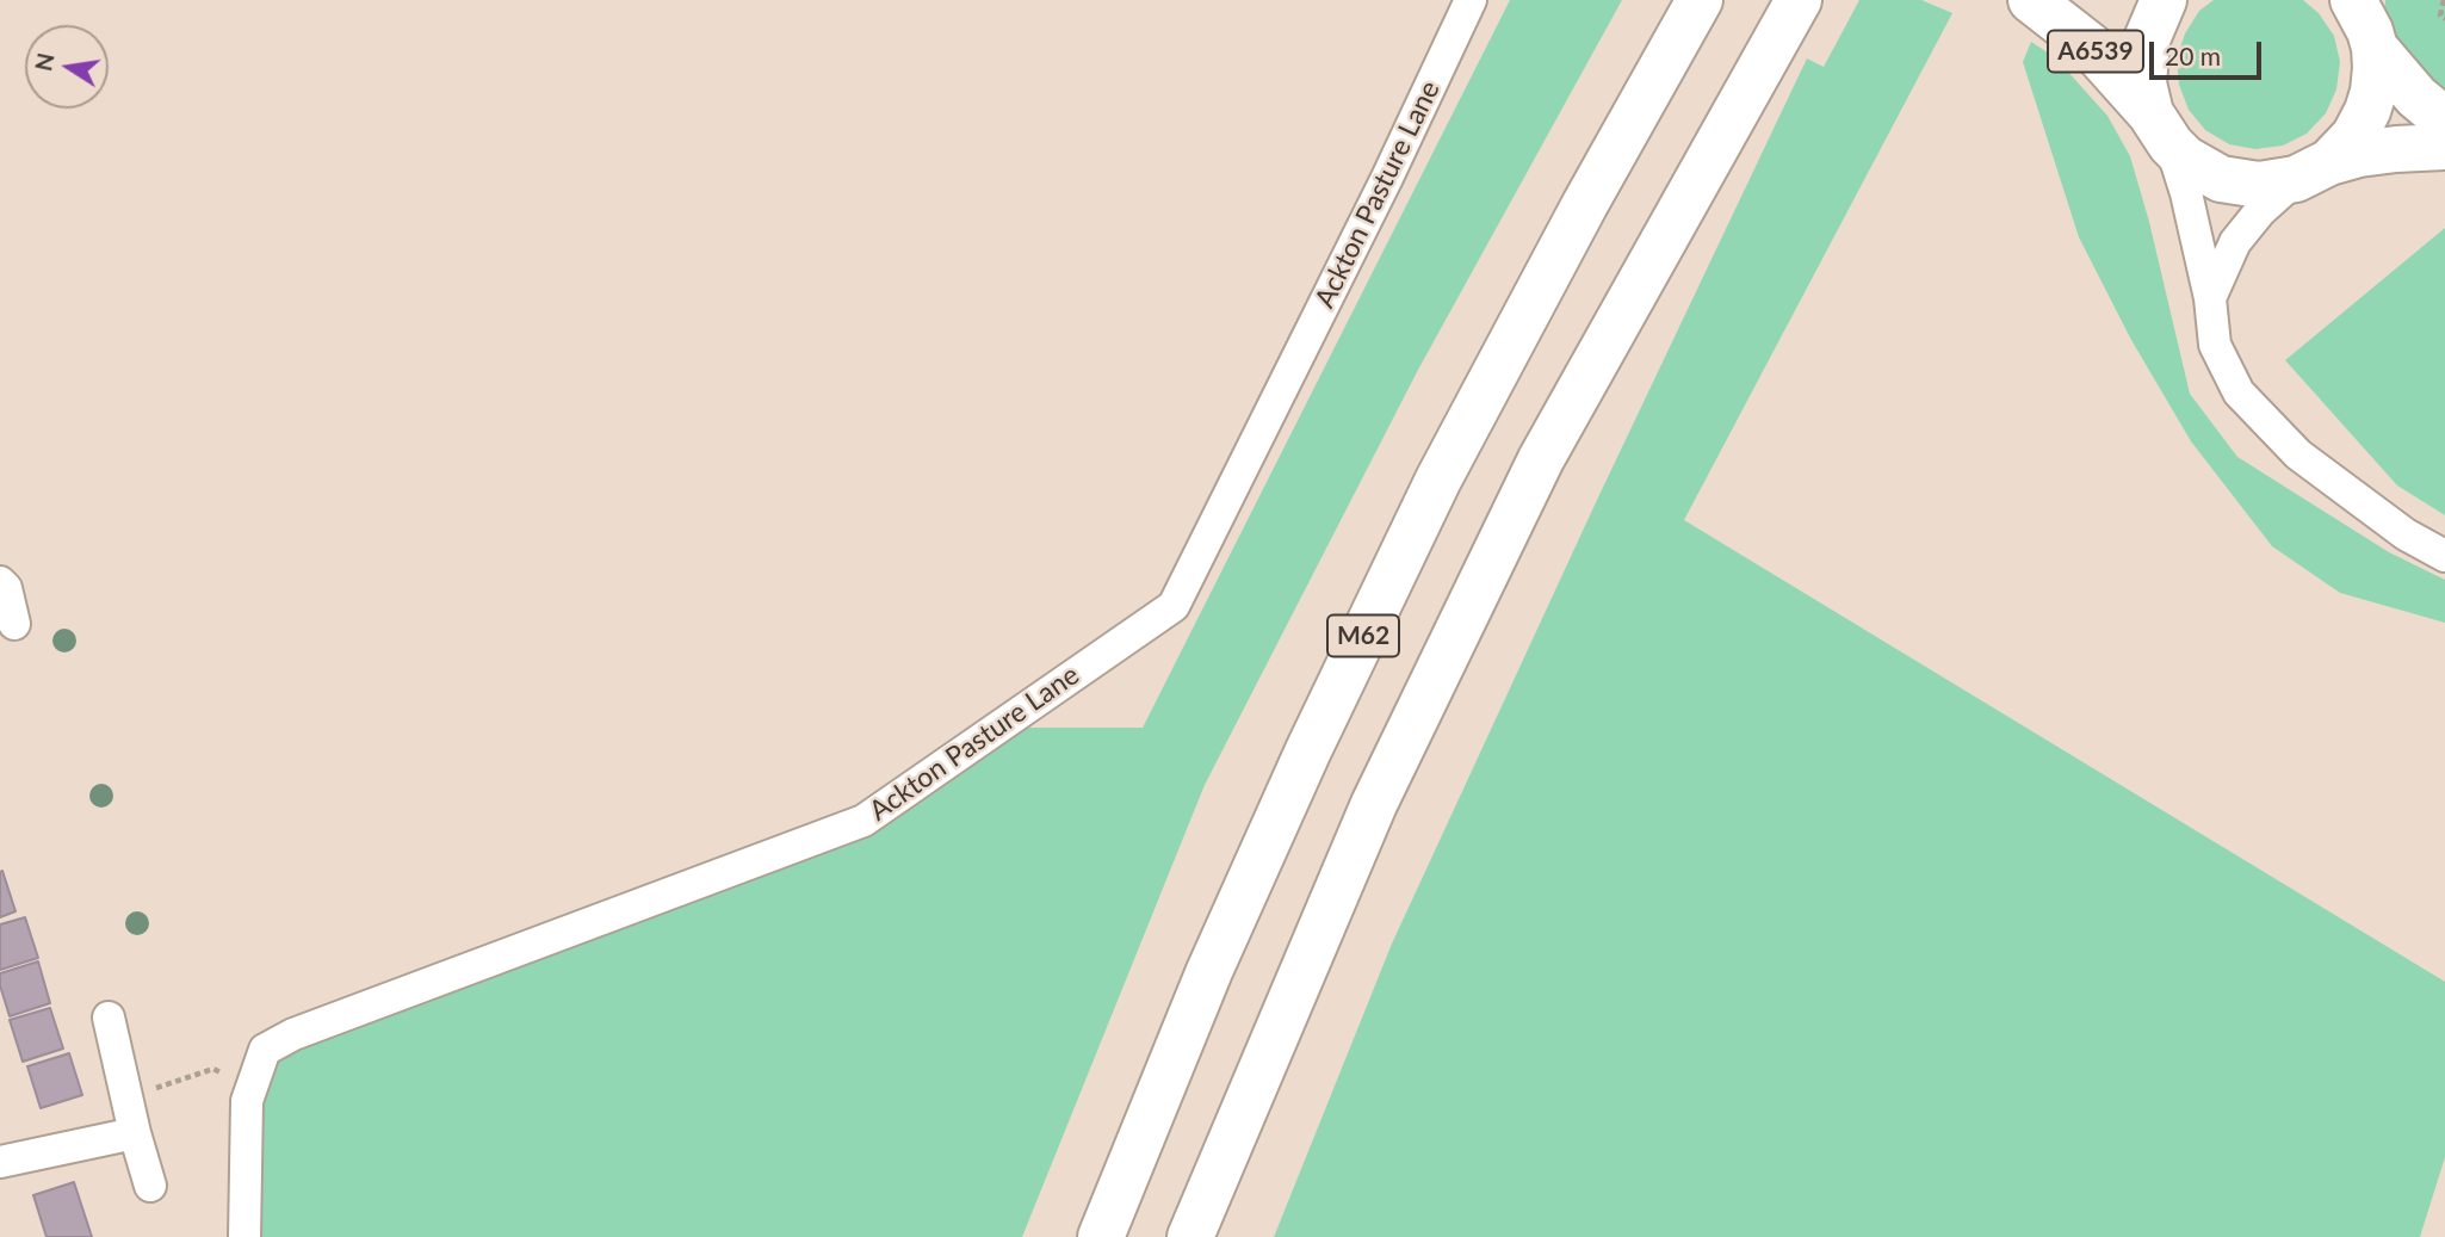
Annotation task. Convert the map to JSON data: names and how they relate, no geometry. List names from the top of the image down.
{
  "streets": {
    "main road": ["A6539", "M62"],
    "street": ["Ackton Pasture Lane"]
  },
  "scale_bar": "20 m",
  "north": "left"
}
